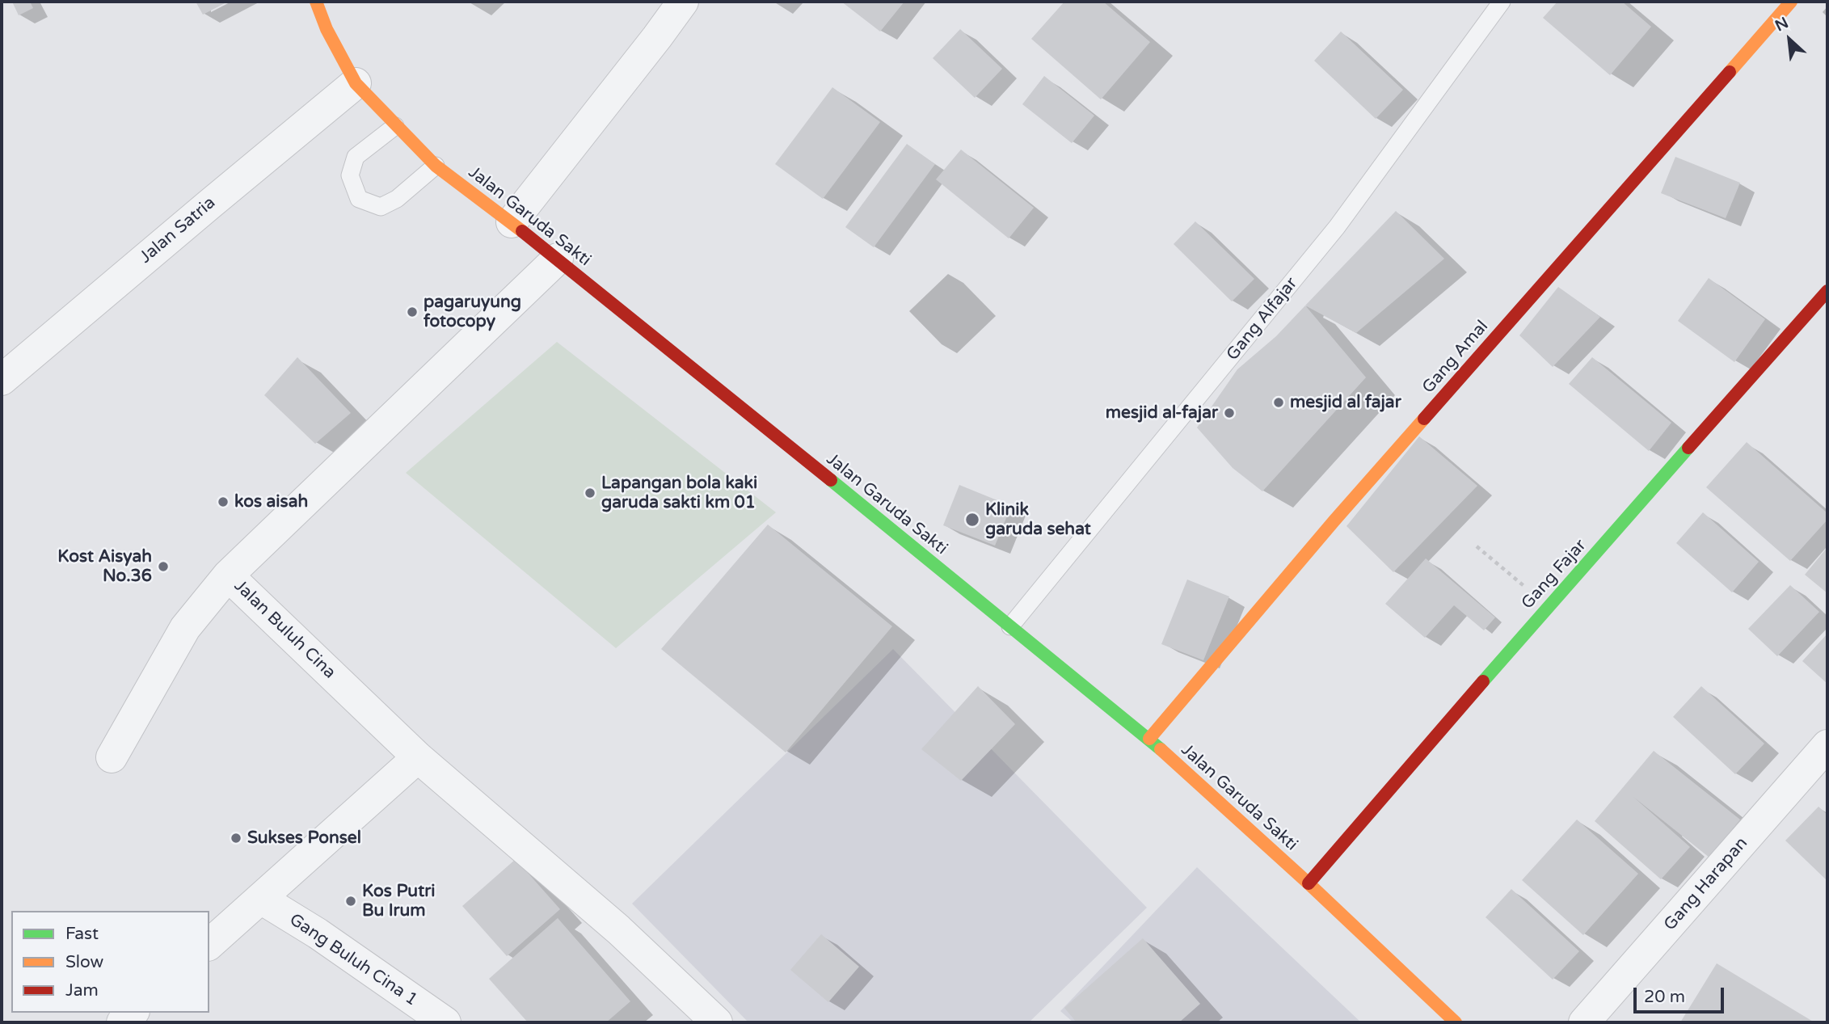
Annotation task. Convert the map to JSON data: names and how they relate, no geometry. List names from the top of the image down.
{
  "streets": {
    "main road": ["Jalan Garuda Sakti", "Gang Amal", "Gang Fajar"],
    "street": [
      "Jalan Satria",
      "Jalan Buluh Cina",
      "Gang Harapan",
      "Gang Buluh Cina 1"
    ],
    "lane": ["Gang Alfajar"]
  },
  "crossings": [
    ["Jalan Garuda Sakti", "Jalan Satria"],
    ["Jalan Garuda Sakti", "Gang Alfajar"],
    ["Jalan Garuda Sakti", "Gang Amal"],
    ["Jalan Garuda Sakti", "Gang Fajar"],
    ["Jalan Garuda Sakti", "Jalan Buluh Cina"]
  ],
  "places": [
    "pagaruyung fotocopy",
    "mesjid al fajar",
    "mesjid al-fajar",
    "Lapangan bola kaki garuda sakti km 01",
    "kos aisah",
    "Klinik garuda sehat",
    "Kost Aisyah No.36",
    "Sukses Ponsel",
    "Kos Putri Bu Irum"
  ],
  "legend": ["Fast", "Slow", "Jam"],
  "scale_bar": "20 m",
  "north": "top left"
}
